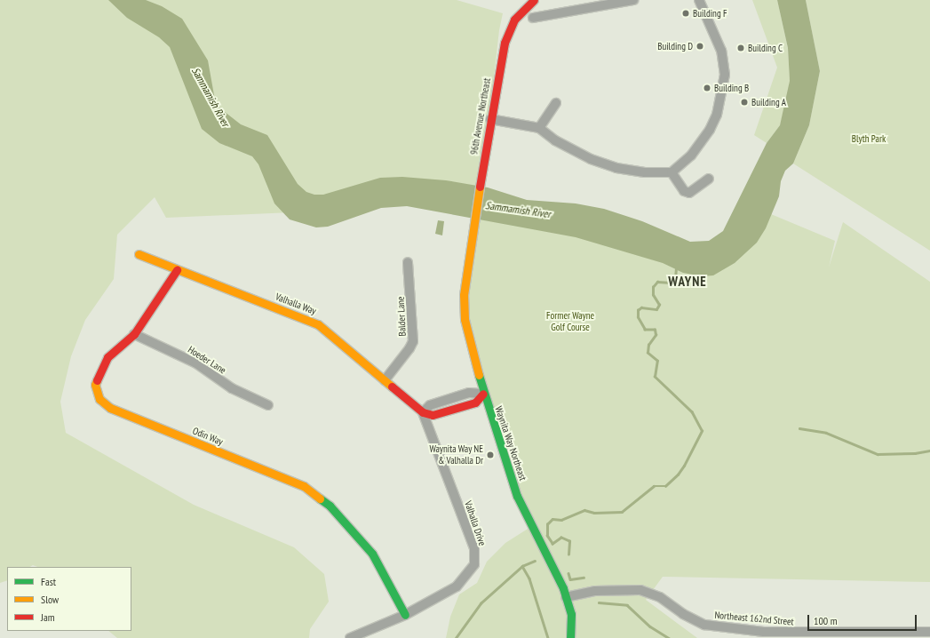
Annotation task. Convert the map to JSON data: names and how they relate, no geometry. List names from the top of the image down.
{
  "streets": {
    "street": [
      "96th Avenue Northeast",
      "Valhalla Way",
      "Balder Lane",
      "Hoeder Lane",
      "Odin Way",
      "Waynita Way Northeast",
      "Valhalla Drive",
      "Northeast 162nd Street"
    ]
  },
  "crossings": [
    ["96th Avenue Northeast", "Waynita Way Northeast"],
    ["Valhalla Way", "Balder Lane"],
    ["Valhalla Way", "Odin Way"],
    ["Valhalla Way", "Valhalla Drive"],
    ["Hoeder Lane", "Odin Way"],
    ["Odin Way", "Valhalla Drive"],
    ["Waynita Way Northeast", "Northeast 162nd Street"]
  ],
  "districts": ["WAYNE"],
  "water": ["Sammamish River"],
  "parks": ["Blyth Park", "Former Wayne Golf Course"],
  "places": [
    "Building F",
    "Building D",
    "Building C",
    "Building B",
    "Building A",
    "Waynita Way NE & Valhalla Dr"
  ],
  "legend": ["Fast", "Slow", "Jam"],
  "scale_bar": "100 m"
}
